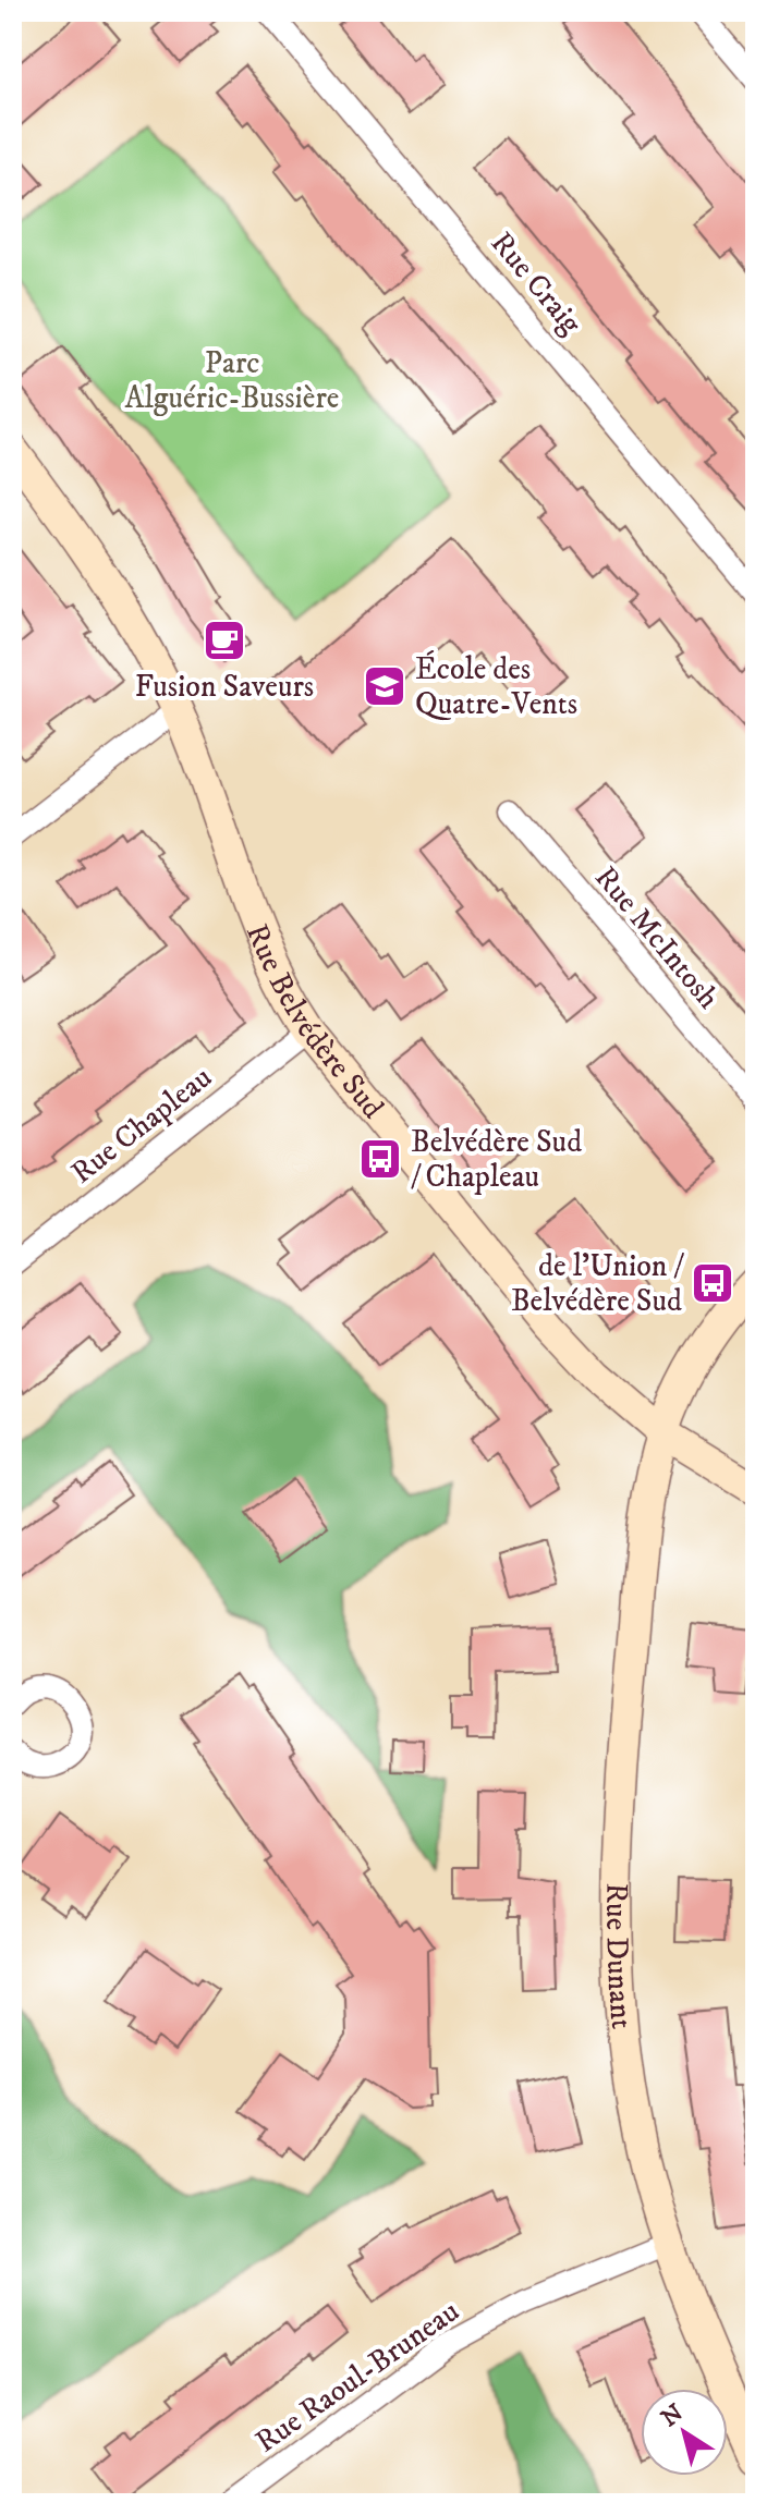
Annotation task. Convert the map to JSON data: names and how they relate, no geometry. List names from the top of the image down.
{
  "streets": {
    "street": [
      "Rue Craig",
      "Rue McIntosh",
      "Rue Belvédère Sud",
      "Rue Chapleau",
      "Rue Dunant",
      "Rue Raoul-Bruneau"
    ]
  },
  "crossings": [
    ["Rue Belvédère Sud", "Rue Chapleau"],
    ["Rue Belvédère Sud", "Rue Dunant"],
    ["Rue Dunant", "Rue Raoul-Bruneau"]
  ],
  "parks": ["Parc Alguéric-Bussière"],
  "places": {
    "cafe": ["Fusion Saveurs"],
    "school or university": ["École des Quatre-Vents"],
    "bus stop": ["Belvédère Sud / Chapleau", "de l'Union / Belvédère Sud"]
  },
  "north": "top left"
}
